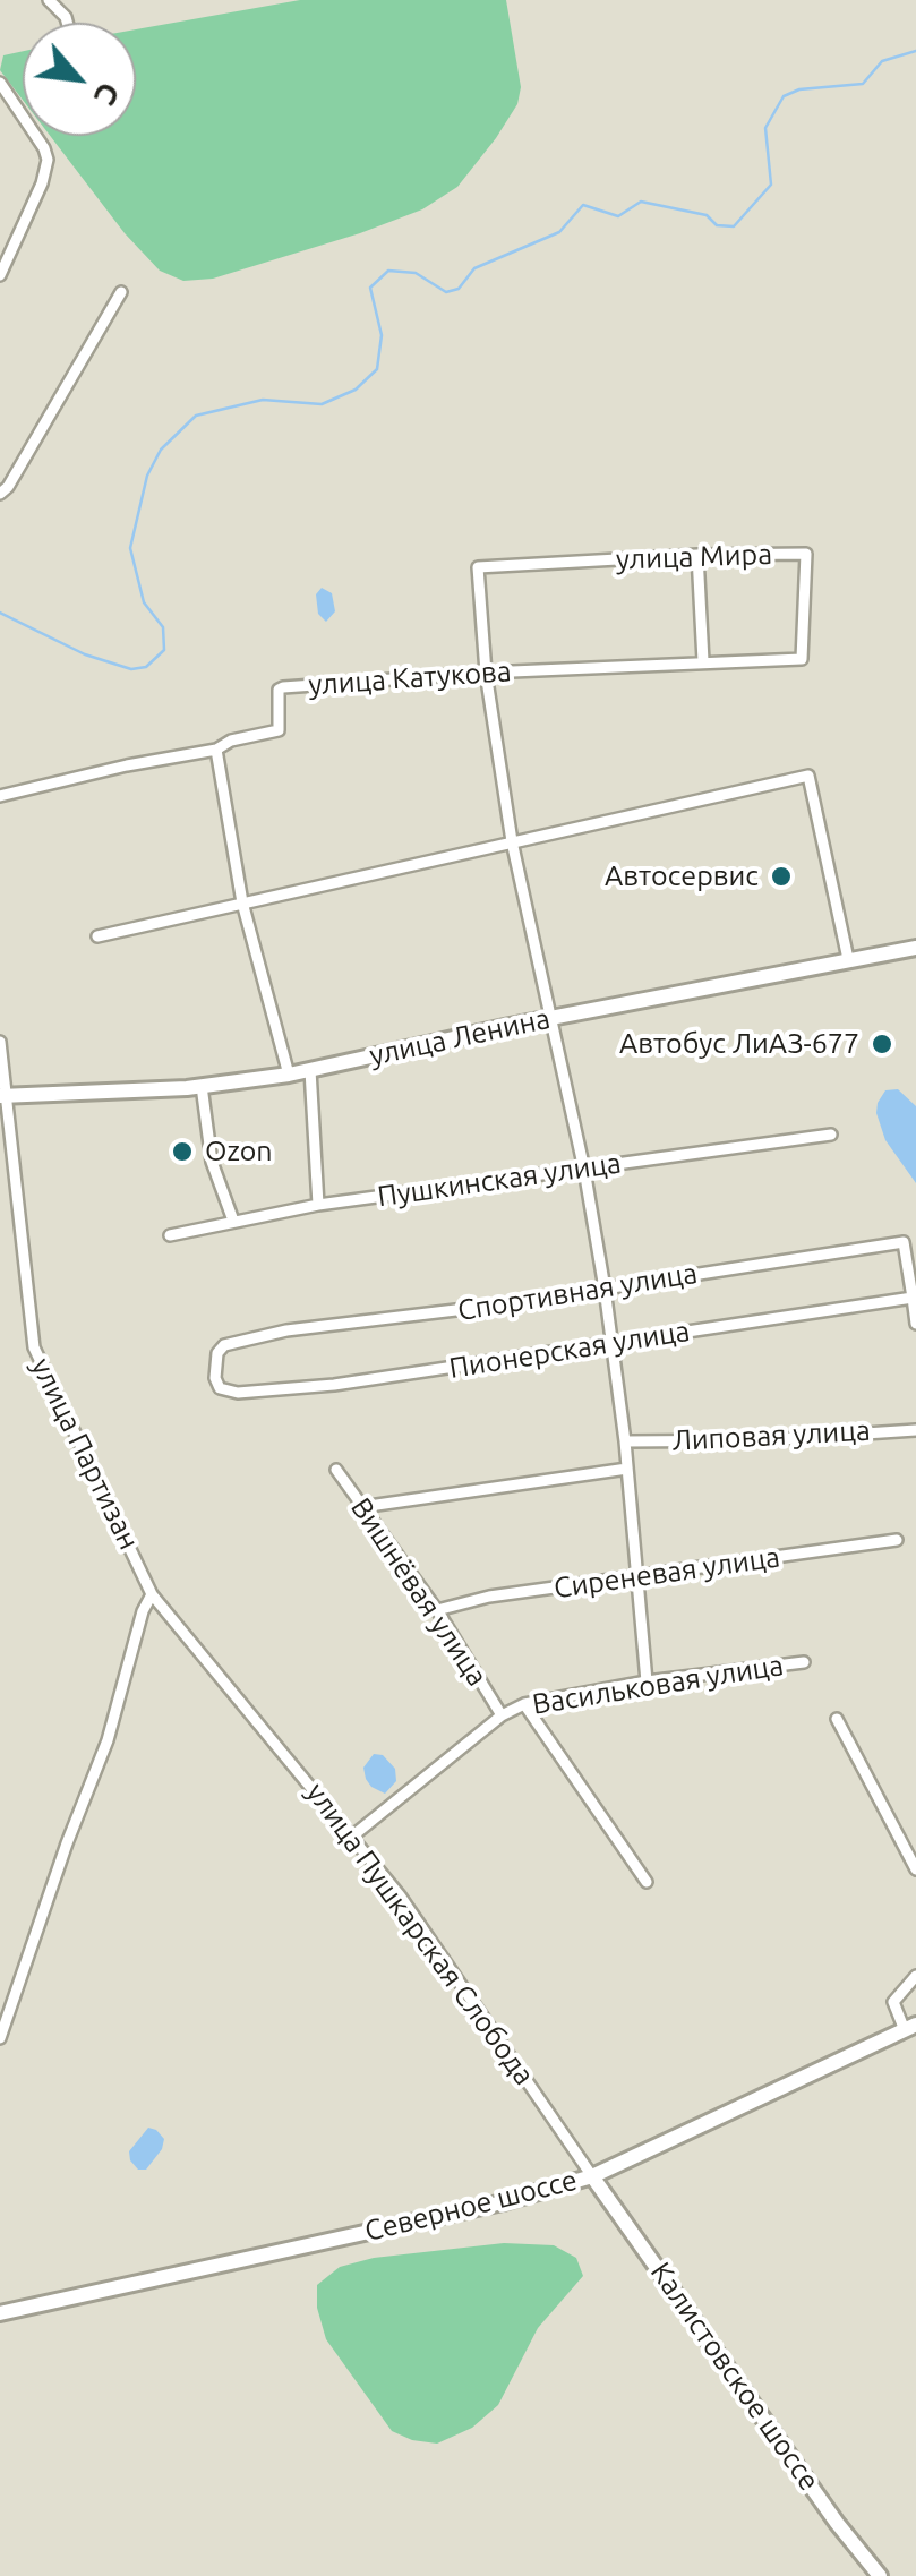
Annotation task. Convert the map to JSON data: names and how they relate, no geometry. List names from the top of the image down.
{
  "streets": {
    "main road": ["улица Ленина", "Северное шоссе", "Калистовское шоссе"],
    "street": [
      "улица Мира",
      "улица Катукова",
      "Пушкинская улица",
      "Спортивная улица",
      "Пионерская улица",
      "Липовая улица",
      "улица Партизан",
      "Сиреневая улица",
      "Вишнёвая улица",
      "Васильковая улица",
      "улица Пушкарская Слобода"
    ]
  },
  "crossings": [
    ["улица Мира", "улица Катукова"],
    ["улица Ленина", "улица Партизан"],
    ["Спортивная улица", "Пионерская улица"],
    ["улица Партизан", "улица Пушкарская Слобода"],
    ["Сиреневая улица", "Вишнёвая улица"],
    ["Вишнёвая улица", "Васильковая улица"],
    ["Васильковая улица", "улица Пушкарская Слобода"],
    ["улица Пушкарская Слобода", "Северное шоссе"],
    ["улица Пушкарская Слобода", "Калистовское шоссе"],
    ["Северное шоссе", "Калистовское шоссе"]
  ],
  "places": ["Автосервис", "Автобус ЛиАЗ-677", "Ozon"],
  "north": "bottom right"
}
